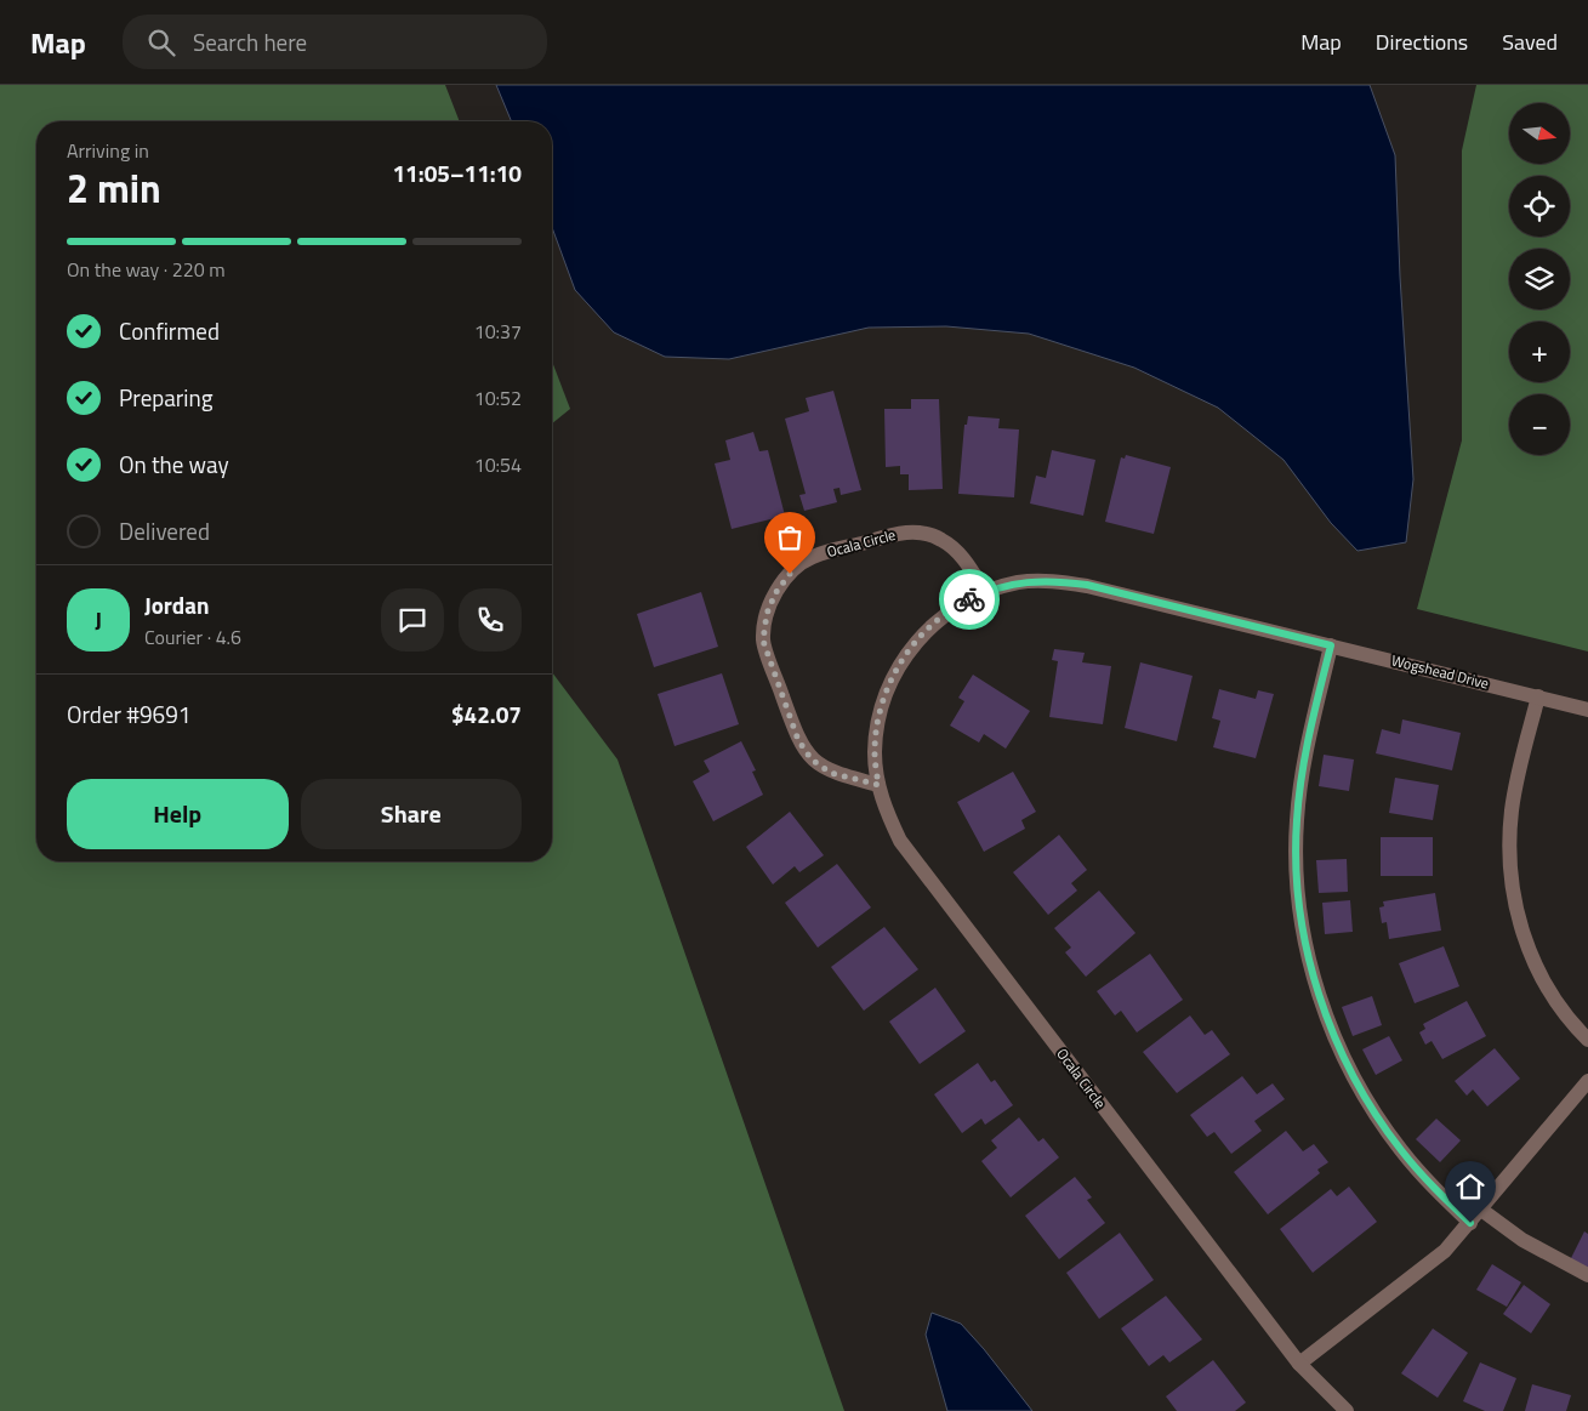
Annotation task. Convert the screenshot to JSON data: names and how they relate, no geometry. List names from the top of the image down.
{
  "streets": {
    "street": ["Ocala Circle", "Wogshead Drive"]
  },
  "crossings": [
    ["Ocala Circle", "Wogshead Drive"]
  ],
  "north": "right",
  "page": {
    "header": "Map",
    "search": "Search here",
    "nav": ["Map", "Directions", "Saved"],
    "map_buttons": ["+", "−"],
    "heading": ["2 min", "Arriving in", "11:05–11:10"],
    "panel": [
      "Jordan",
      "Courier · 4.6",
      "Order #9691",
      "$42.07"
    ],
    "bar": "On the way · 220 m",
    "list": [
      ["Confirmed", "10:37"],
      ["Preparing", "10:52"],
      ["On the way", "10:54"],
      "Delivered"
    ],
    "round": "J",
    "buttons": ["Help", "Share"]
  }
}
